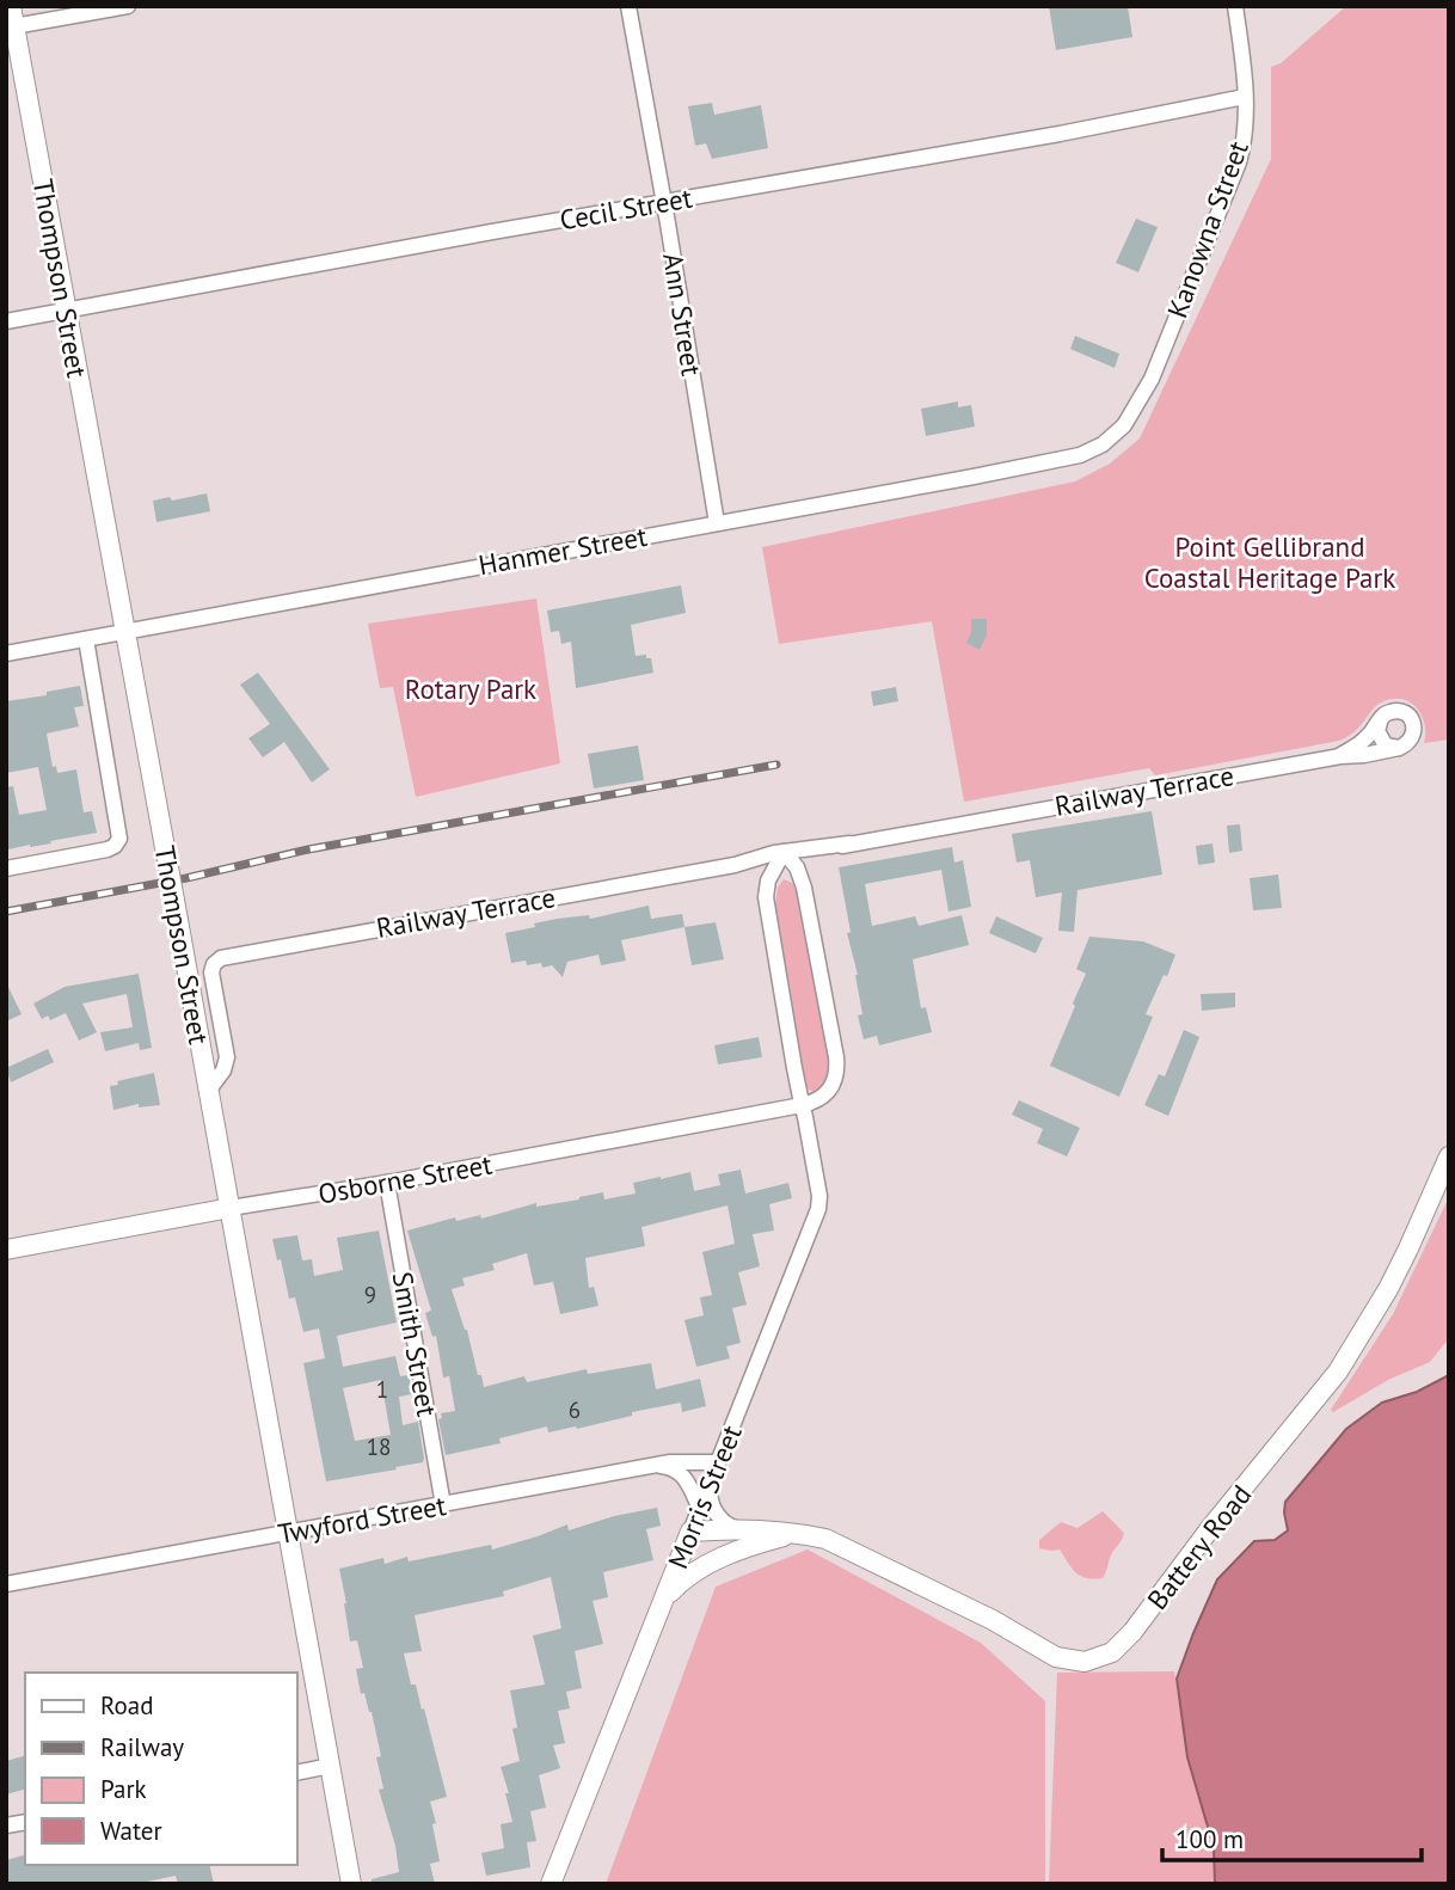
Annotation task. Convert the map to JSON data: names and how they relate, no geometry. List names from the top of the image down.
{
  "streets": {
    "street": [
      "Cecil Street",
      "Kanowna Street",
      "Thompson Street",
      "Ann Street",
      "Hanmer Street",
      "Railway Terrace",
      "Osborne Street",
      "Smith Street",
      "Morris Street",
      "Twyford Street",
      "Battery Road"
    ]
  },
  "crossings": [
    ["Cecil Street", "Kanowna Street"],
    ["Cecil Street", "Thompson Street"],
    ["Cecil Street", "Ann Street"],
    ["Kanowna Street", "Hanmer Street"],
    ["Thompson Street", "Hanmer Street"],
    ["Thompson Street", "Railway Terrace"],
    ["Thompson Street", "Osborne Street"],
    ["Thompson Street", "Twyford Street"],
    ["Ann Street", "Hanmer Street"],
    ["Railway Terrace", "Morris Street"],
    ["Osborne Street", "Smith Street"],
    ["Osborne Street", "Morris Street"],
    ["Smith Street", "Twyford Street"],
    ["Morris Street", "Twyford Street"],
    ["Morris Street", "Battery Road"]
  ],
  "parks": ["Point Gellibrand Coastal Heritage Park", "Rotary Park"],
  "house_numbers": [
    "9",
    "1",
    "6",
    "18"
  ],
  "legend": [
    "Road",
    "Railway",
    "Park",
    "Water"
  ],
  "scale_bar": "100 m"
}
